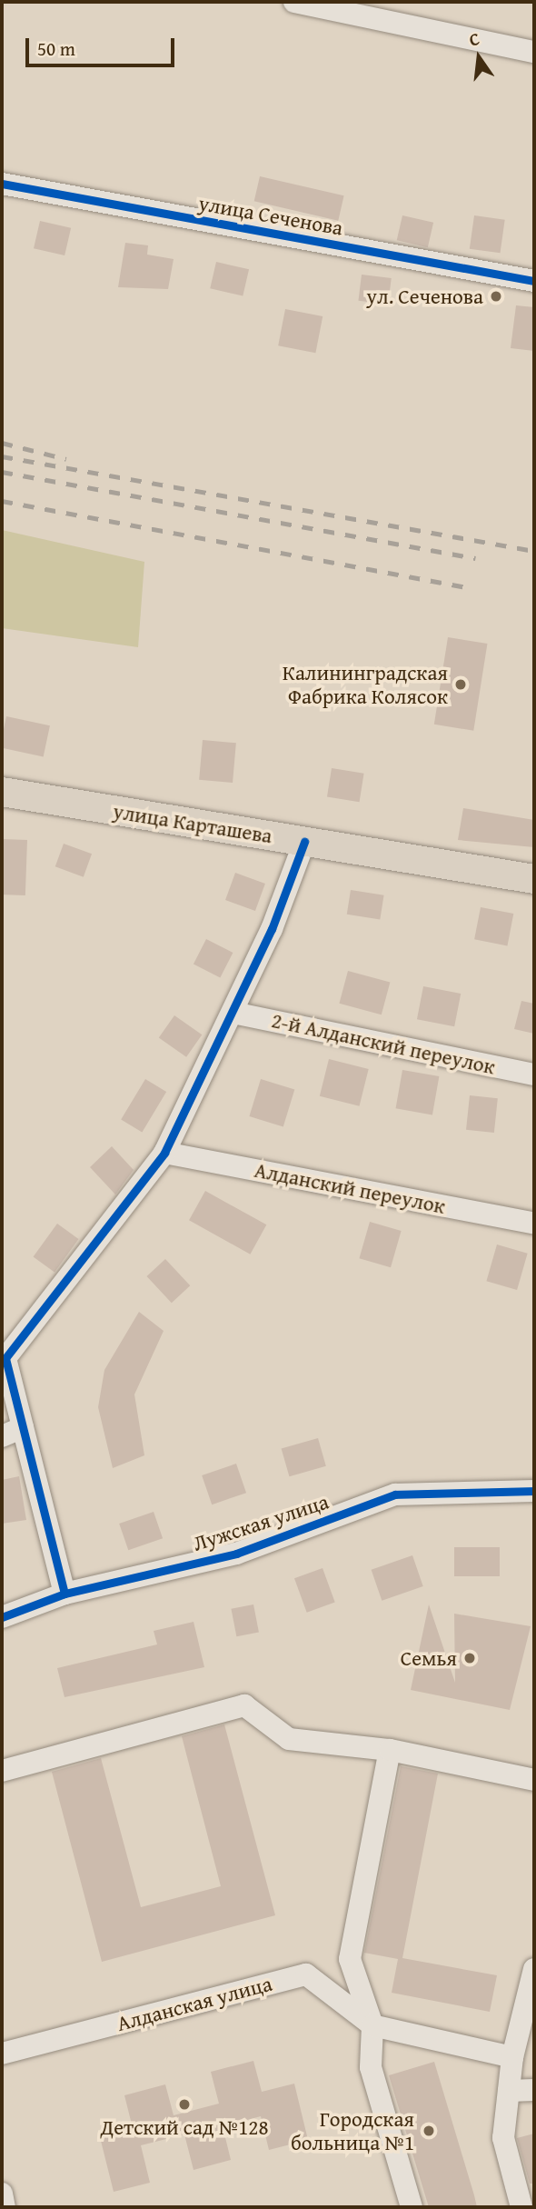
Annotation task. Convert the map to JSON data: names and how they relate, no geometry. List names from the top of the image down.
{
  "streets": {
    "main road": ["улица Карташева"],
    "street": [
      "улица Сеченова",
      "2-й Алданский переулок",
      "Алданский переулок",
      "Лужская улица",
      "Алданская улица"
    ]
  },
  "places": [
    "ул. Сеченова",
    "Калининградская Фабрика Колясок",
    "Семья",
    "Детский сад №128",
    "Городская больница №1"
  ],
  "scale_bar": "50 m",
  "north": "top"
}
